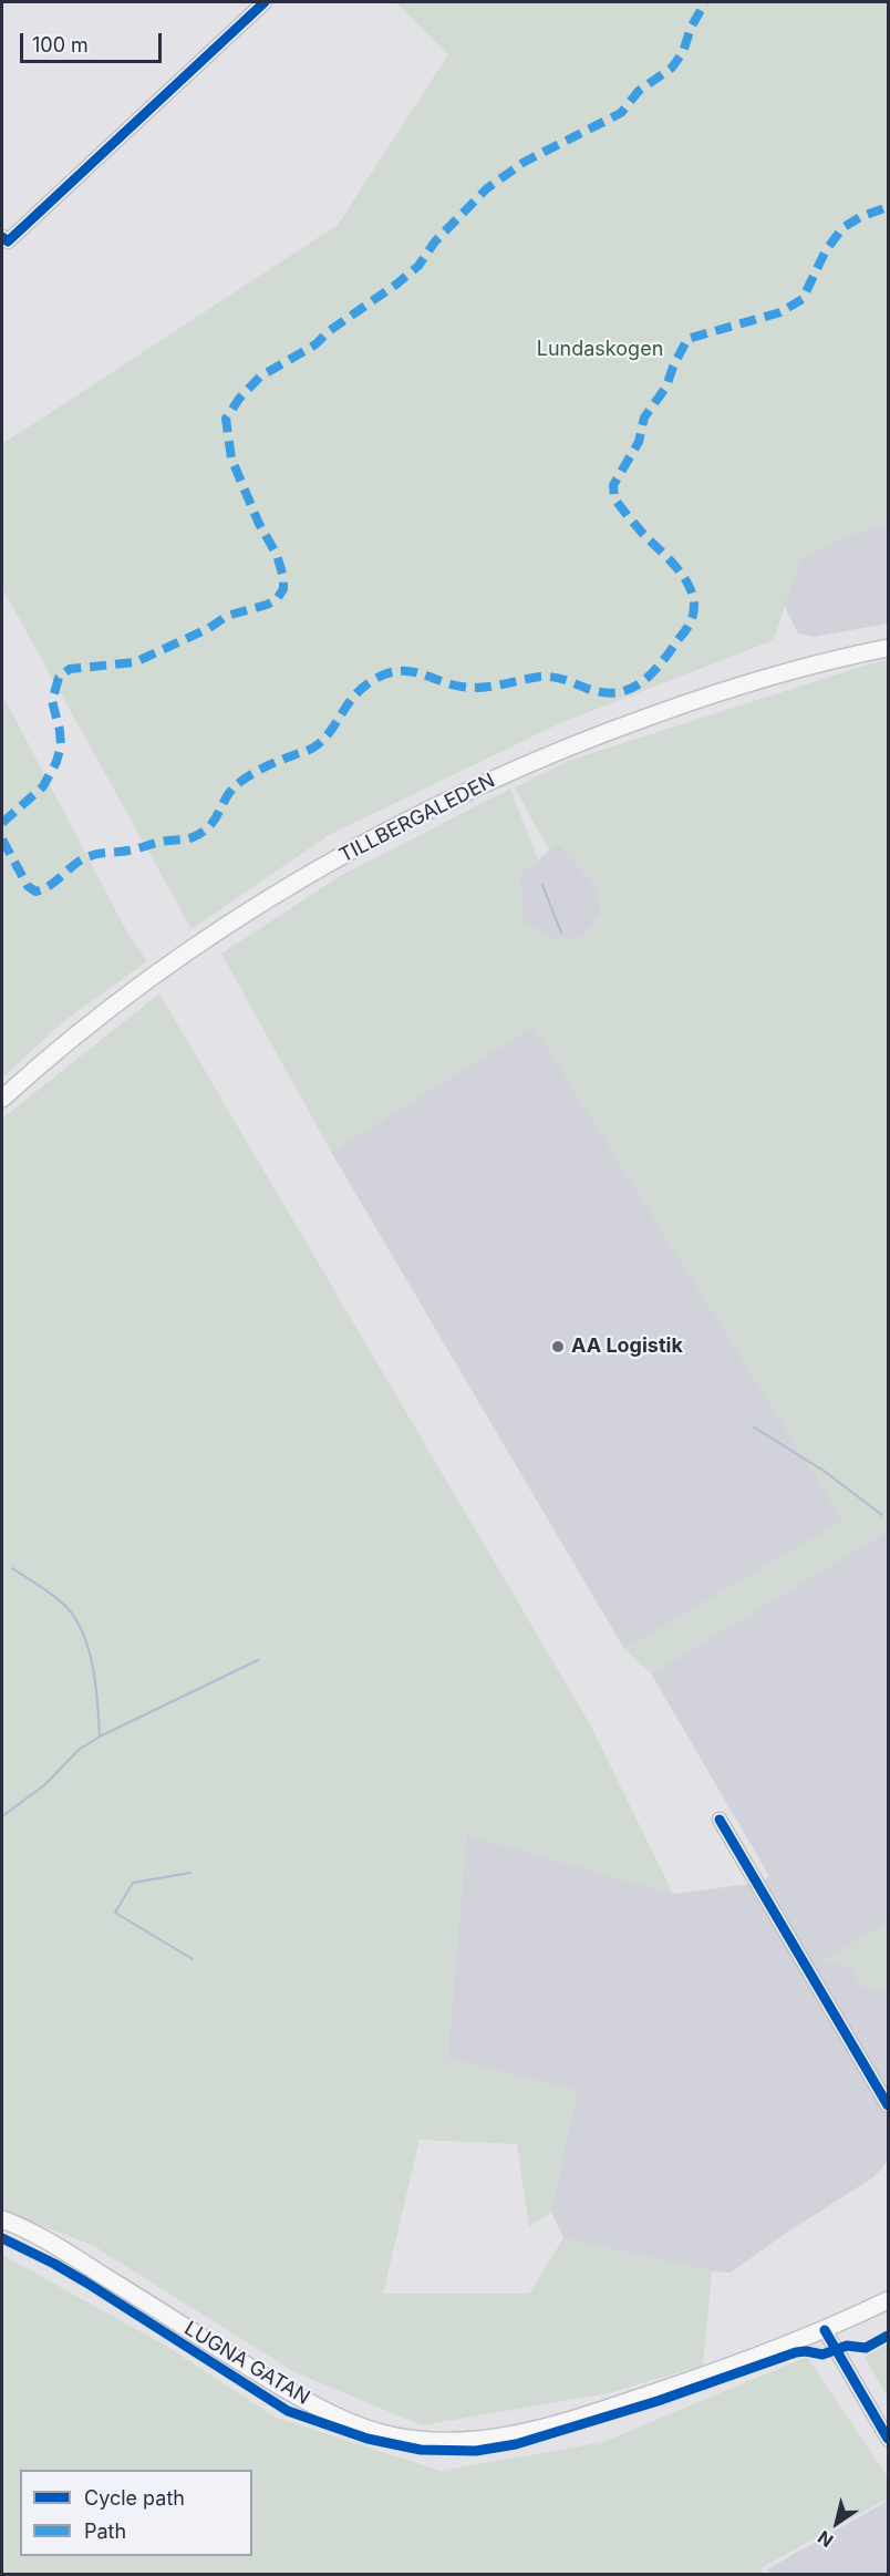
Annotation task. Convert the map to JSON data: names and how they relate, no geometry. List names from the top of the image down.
{
  "streets": {
    "main road": ["TILLBERGALEDEN", "LUGNA GATAN"]
  },
  "parks": ["Lundaskogen"],
  "places": ["AA Logistik"],
  "legend": ["Cycle path", "Path"],
  "scale_bar": "100 m",
  "north": "bottom left"
}
